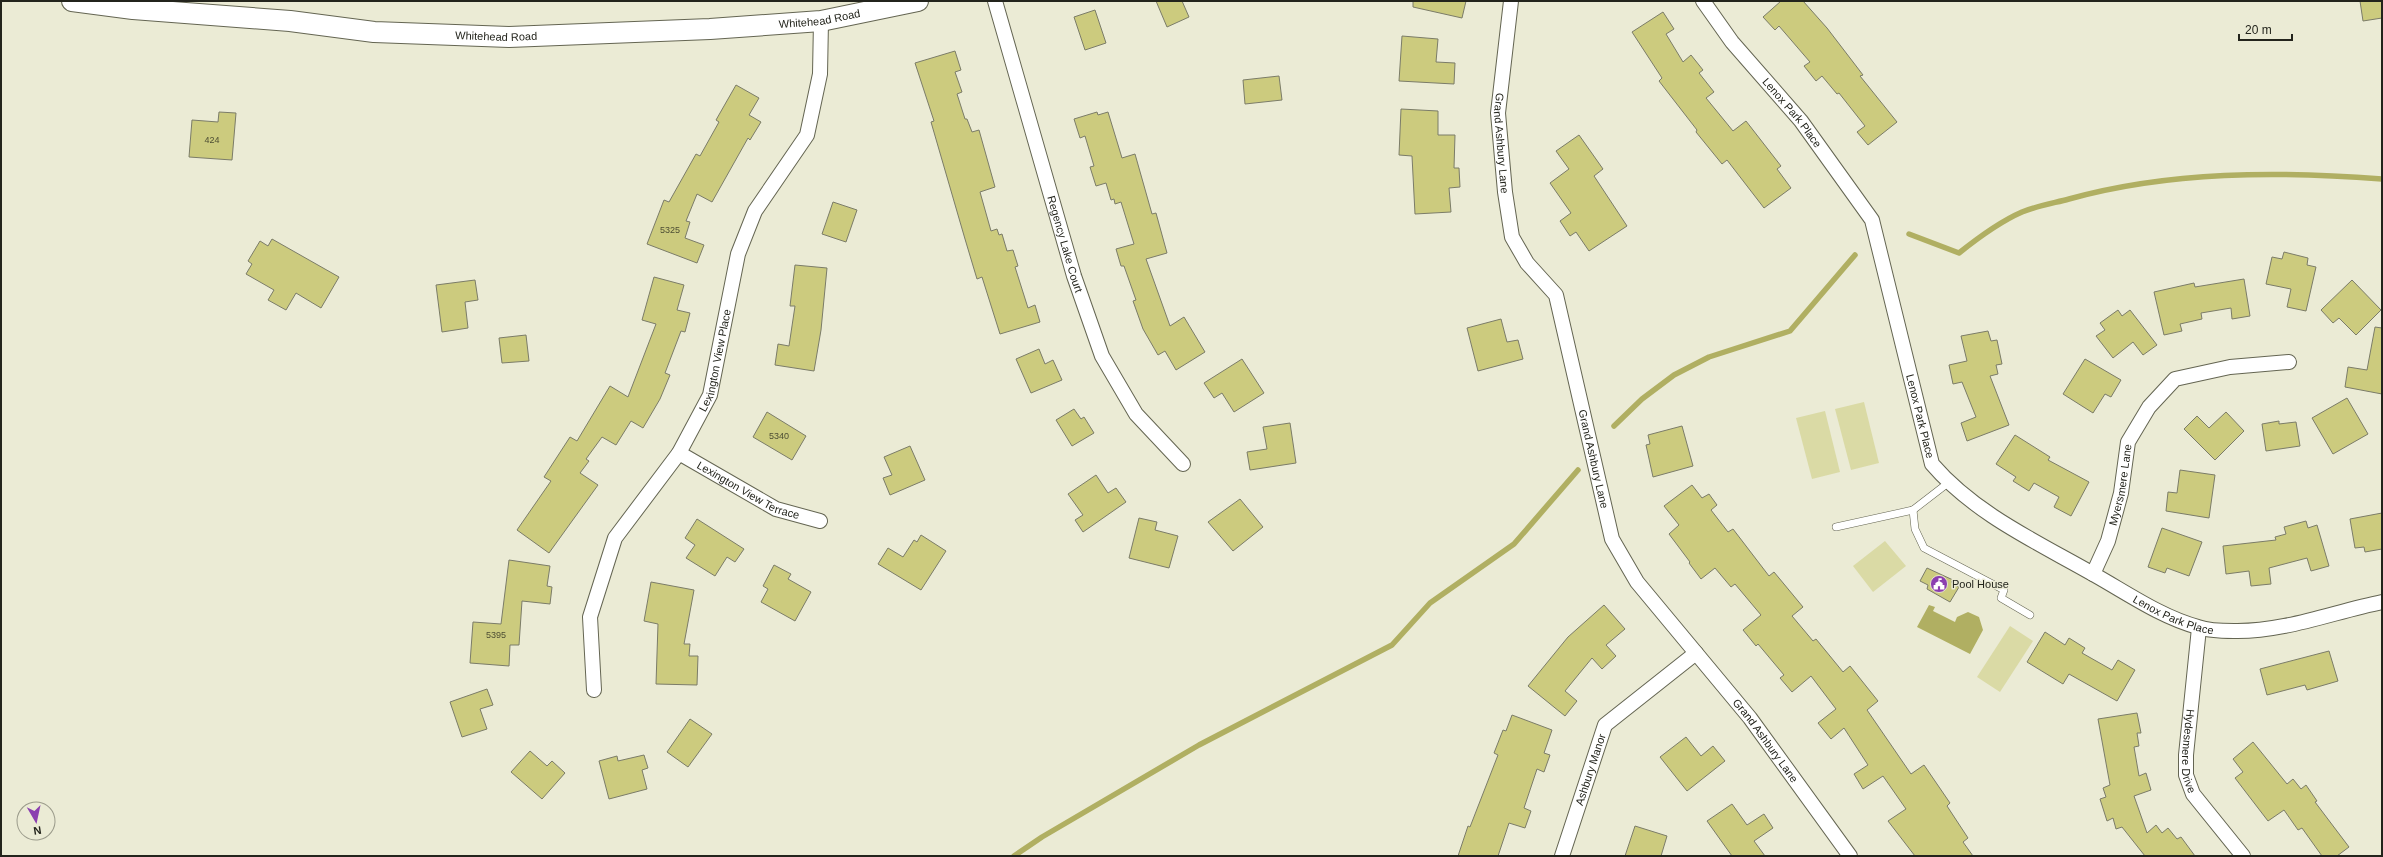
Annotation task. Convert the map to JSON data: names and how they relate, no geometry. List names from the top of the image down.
{
  "streets": {
    "street": [
      "Whitehead Road",
      "Lenox Park Place",
      "Grand Ashbury Lane",
      "Regency Lake Court",
      "Lexington View Place",
      "Myersmere Lane",
      "Lexington View Terrace",
      "Hydesmere Drive",
      "Ashbury Manor"
    ]
  },
  "crossings": [
    ["Whitehead Road", "Lexington View Place"],
    ["Lenox Park Place", "Myersmere Lane"],
    ["Lenox Park Place", "Hydesmere Drive"],
    ["Grand Ashbury Lane", "Ashbury Manor"],
    ["Lexington View Place", "Lexington View Terrace"]
  ],
  "places": {
    "public building": ["Pool House"]
  },
  "house_numbers": [
    "424",
    "5325",
    "5340",
    "5395"
  ],
  "scale_bar": "20 m",
  "north": "bottom"
}
